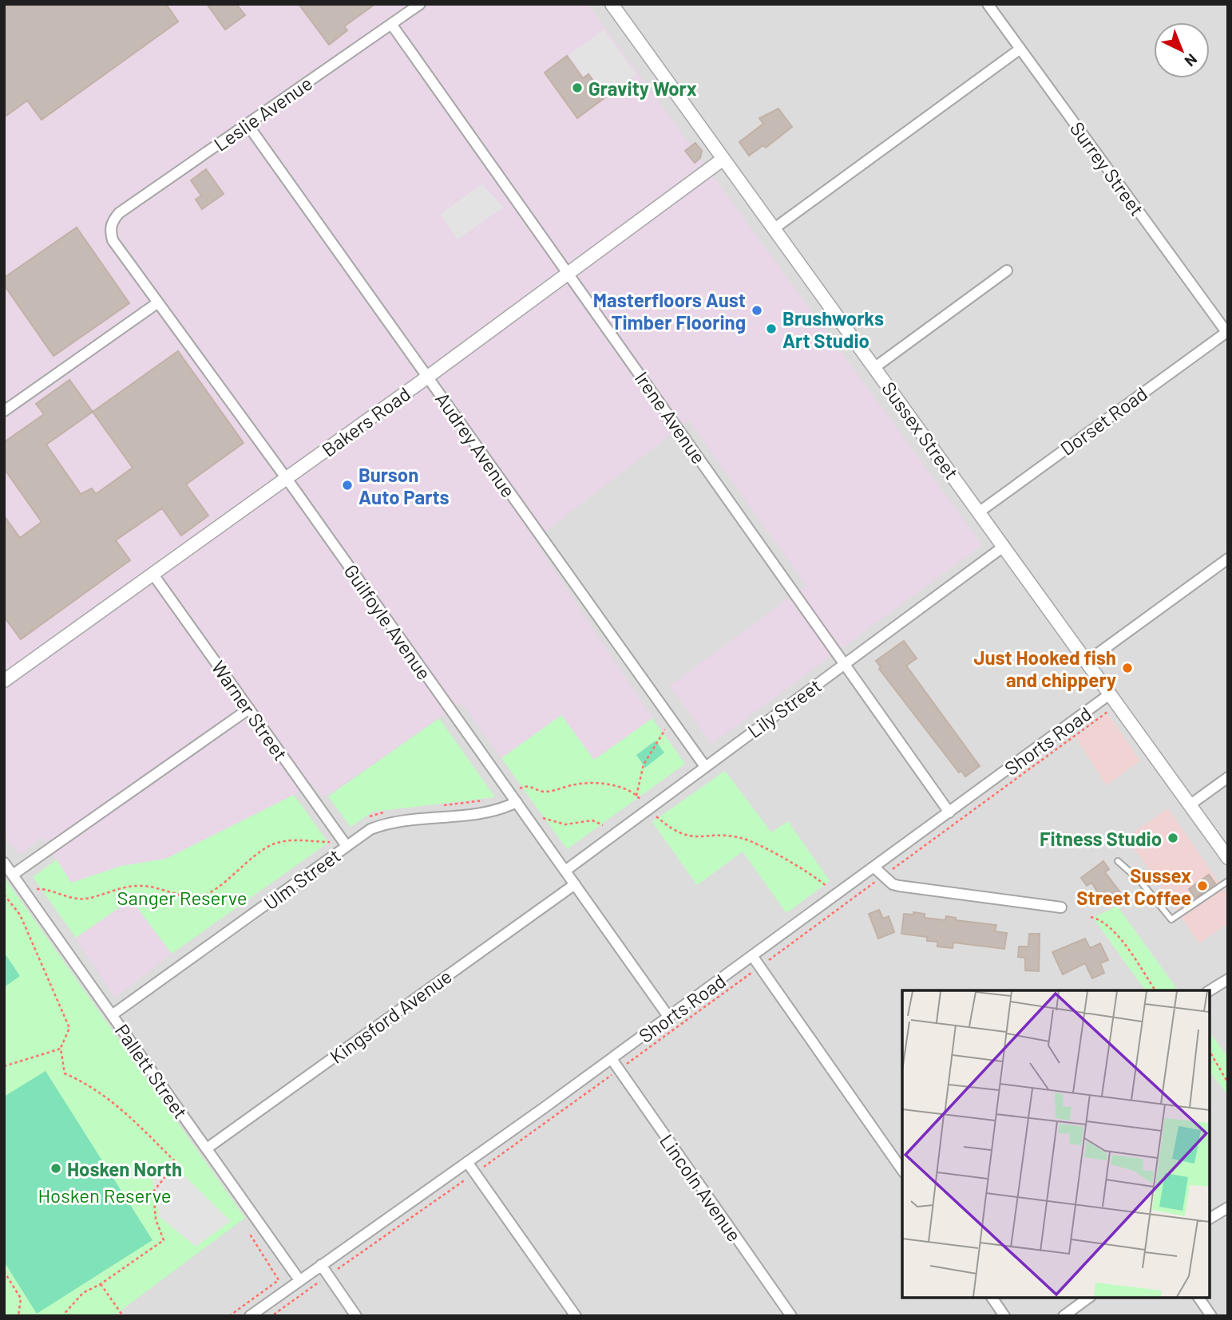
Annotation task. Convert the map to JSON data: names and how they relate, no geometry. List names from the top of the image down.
{
  "streets": {
    "street": [
      "Leslie Avenue",
      "Surrey Street",
      "Irene Avenue",
      "Dorset Road",
      "Bakers Road",
      "Sussex Street",
      "Audrey Avenue",
      "Guilfoyle Avenue",
      "Lily Street",
      "Warner Street",
      "Shorts Road",
      "Ulm Street",
      "Kingsford Avenue",
      "Pallett Street",
      "Lincoln Avenue"
    ]
  },
  "crossings": [
    ["Leslie Avenue", "Irene Avenue"],
    ["Leslie Avenue", "Audrey Avenue"],
    ["Leslie Avenue", "Guilfoyle Avenue"],
    ["Surrey Street", "Dorset Road"],
    ["Irene Avenue", "Bakers Road"],
    ["Irene Avenue", "Lily Street"],
    ["Irene Avenue", "Shorts Road"],
    ["Dorset Road", "Sussex Street"],
    ["Bakers Road", "Sussex Street"],
    ["Bakers Road", "Audrey Avenue"],
    ["Bakers Road", "Guilfoyle Avenue"],
    ["Bakers Road", "Warner Street"],
    ["Sussex Street", "Lily Street"],
    ["Sussex Street", "Shorts Road"],
    ["Audrey Avenue", "Lily Street"],
    ["Guilfoyle Avenue", "Lily Street"],
    ["Guilfoyle Avenue", "Shorts Road"],
    ["Guilfoyle Avenue", "Ulm Street"],
    ["Guilfoyle Avenue", "Kingsford Avenue"],
    ["Warner Street", "Ulm Street"],
    ["Shorts Road", "Pallett Street"],
    ["Shorts Road", "Lincoln Avenue"],
    ["Ulm Street", "Pallett Street"],
    ["Kingsford Avenue", "Pallett Street"]
  ],
  "parks": ["Sanger Reserve", "Hosken Reserve"],
  "places": [
    "Gravity Worx",
    "Masterfloors Aust Timber Flooring",
    "Brushworks Art Studio",
    "Burson Auto Parts",
    "Just Hooked fish and chippery",
    "Fitness Studio",
    "Sussex Street Coffee",
    "Hosken North"
  ],
  "north": "bottom right"
}
